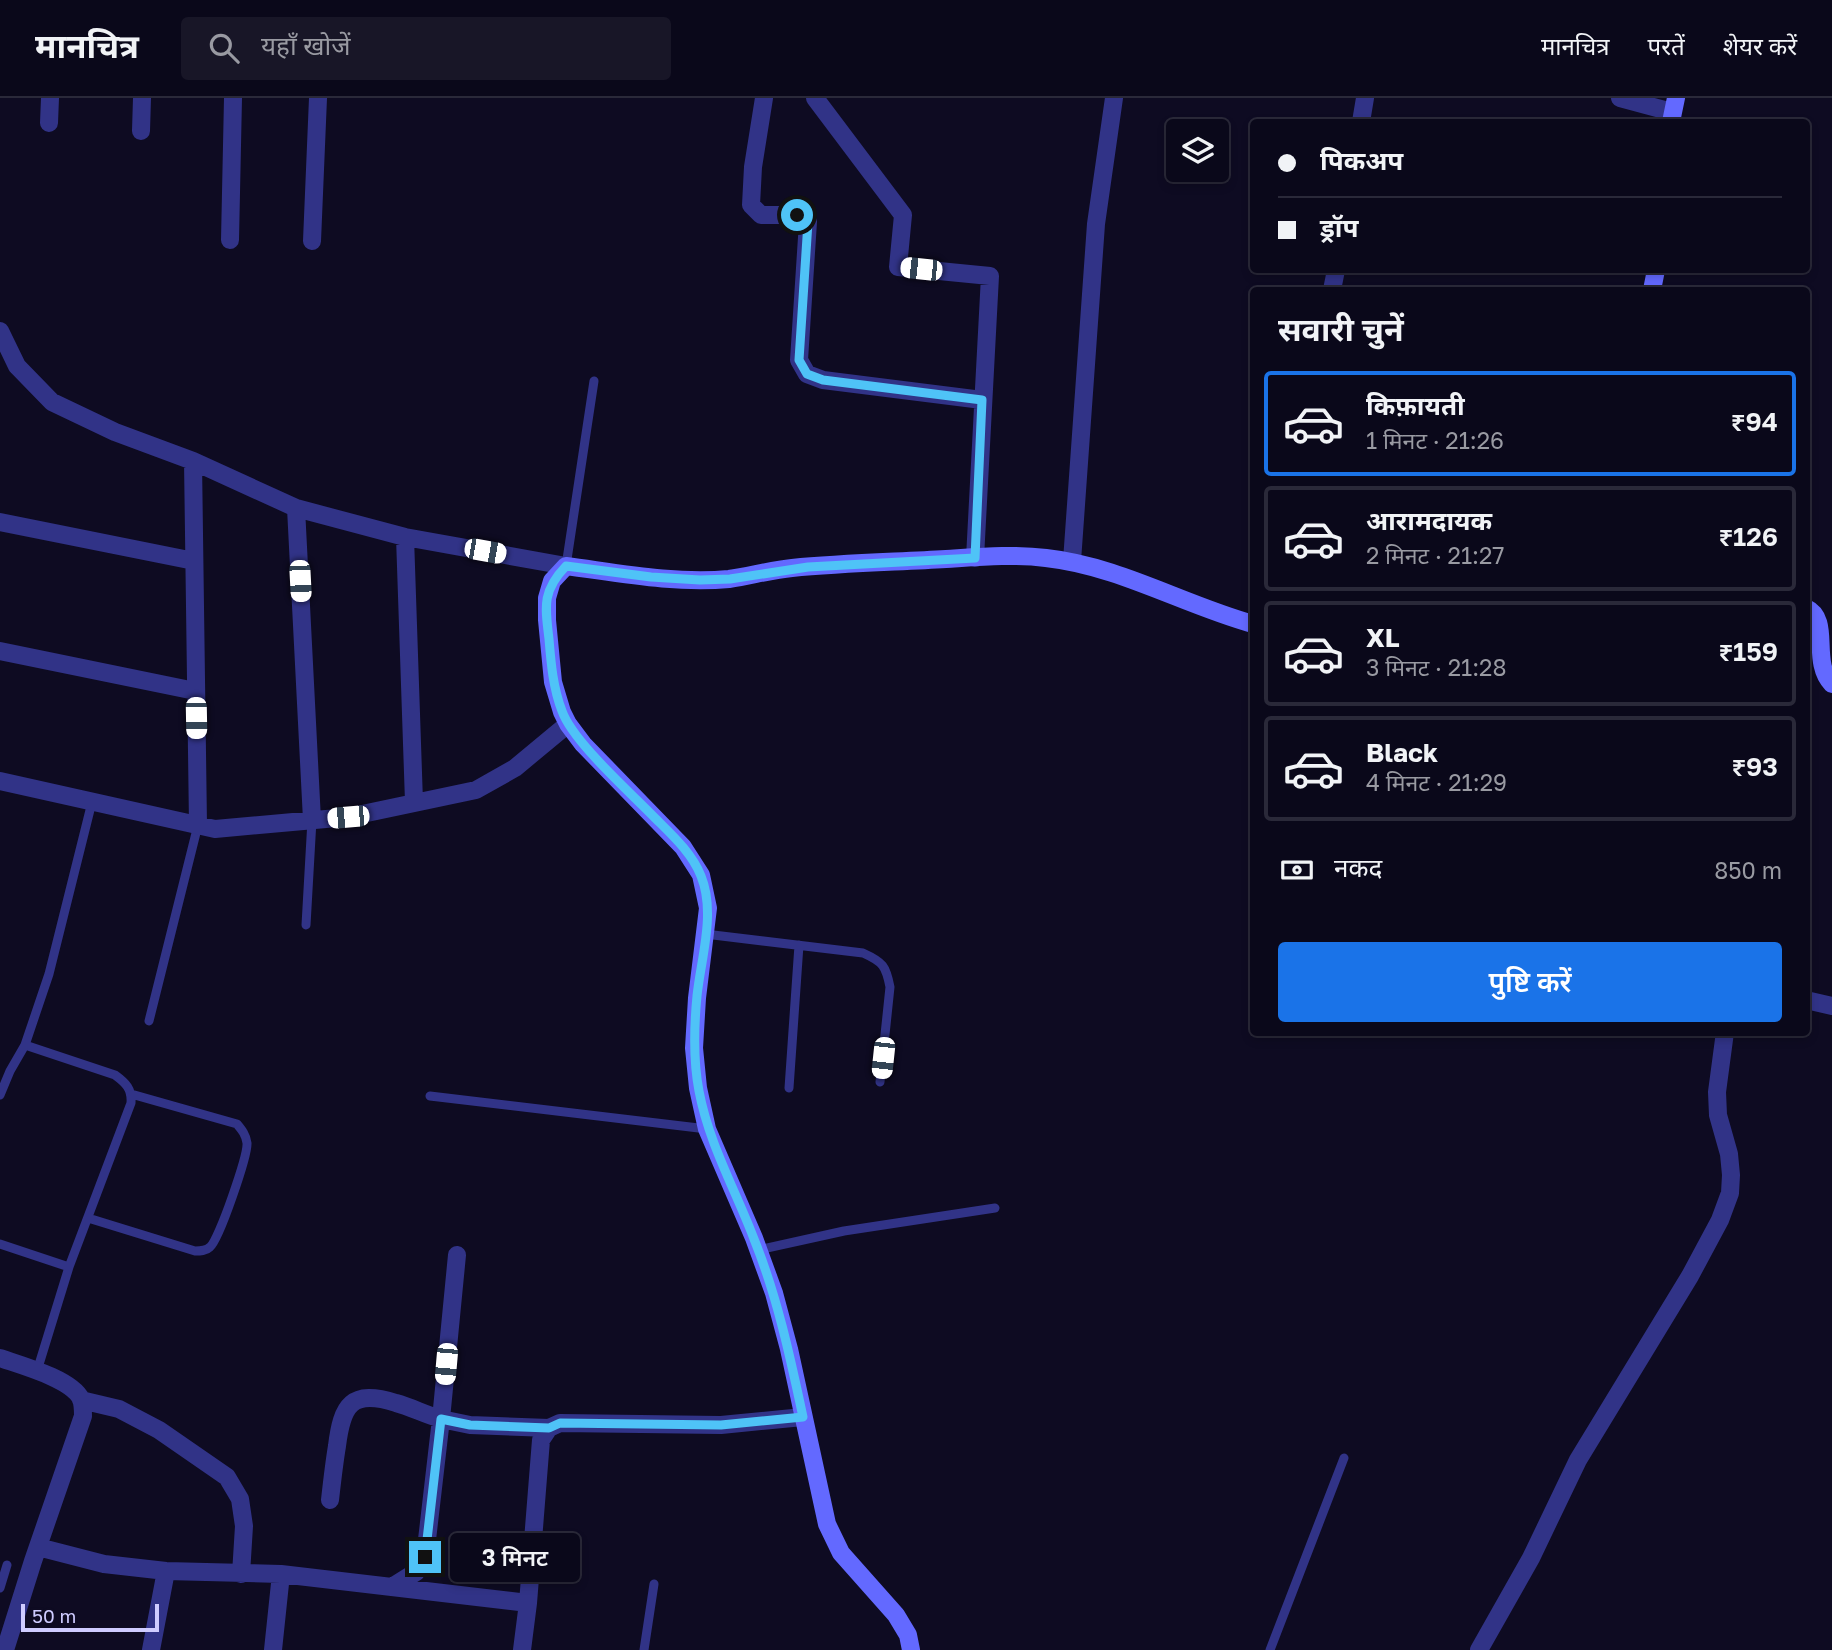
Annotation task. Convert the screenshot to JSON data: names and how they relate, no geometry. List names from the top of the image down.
{
  "scale_bar": "50 m",
  "page": {
    "header": "मानचित्र",
    "search": "यहाँ खोजें",
    "nav": ["मानचित्र", "परतें", "शेयर करें"],
    "banner": ["पिकअप", "ड्रॉप"],
    "heading": "सवारी चुनें",
    "list": [
      {
        "name": "किफ़ायती",
        "note": "1 मिनट · 21:26",
        "value": "₹94"
      },
      {
        "name": "आरामदायक",
        "note": "2 मिनट · 21:27",
        "value": "₹126"
      },
      {
        "name": "XL",
        "note": "3 मिनट · 21:28",
        "value": "₹159"
      },
      {
        "name": "Black",
        "note": "4 मिनट · 21:29",
        "value": "₹93"
      }
    ],
    "pay": ["नकद", "850 m"],
    "buttons": "पुष्टि करें",
    "bubble": "3 मिनट",
    "scale": "50 m"
  }
}
